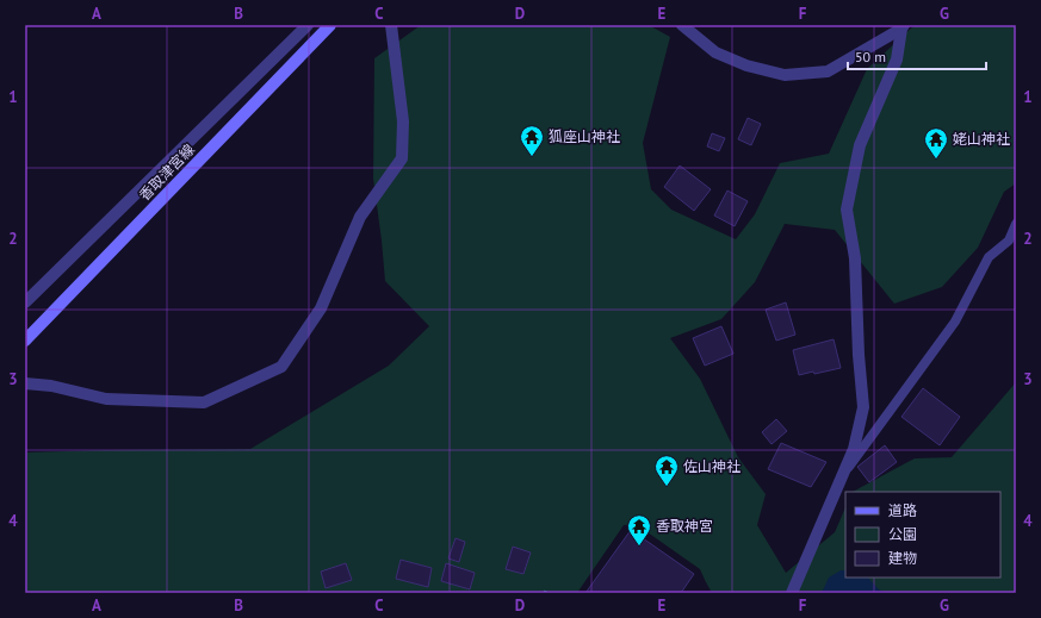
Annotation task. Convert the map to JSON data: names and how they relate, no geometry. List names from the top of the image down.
{
  "streets": {
    "main road": ["香取津宮線"]
  },
  "places": {
    "temple": [
      "狐座山神社",
      "姥山神社",
      "佐山神社",
      "香取神宮"
    ]
  },
  "legend": ["道路", "公園", "建物"],
  "scale_bar": "50 m",
  "grid": {
    "columns": [
      "A",
      "B",
      "C",
      "D",
      "E",
      "F",
      "G"
    ],
    "rows": [
      "1",
      "2",
      "3",
      "4"
    ]
  }
}
